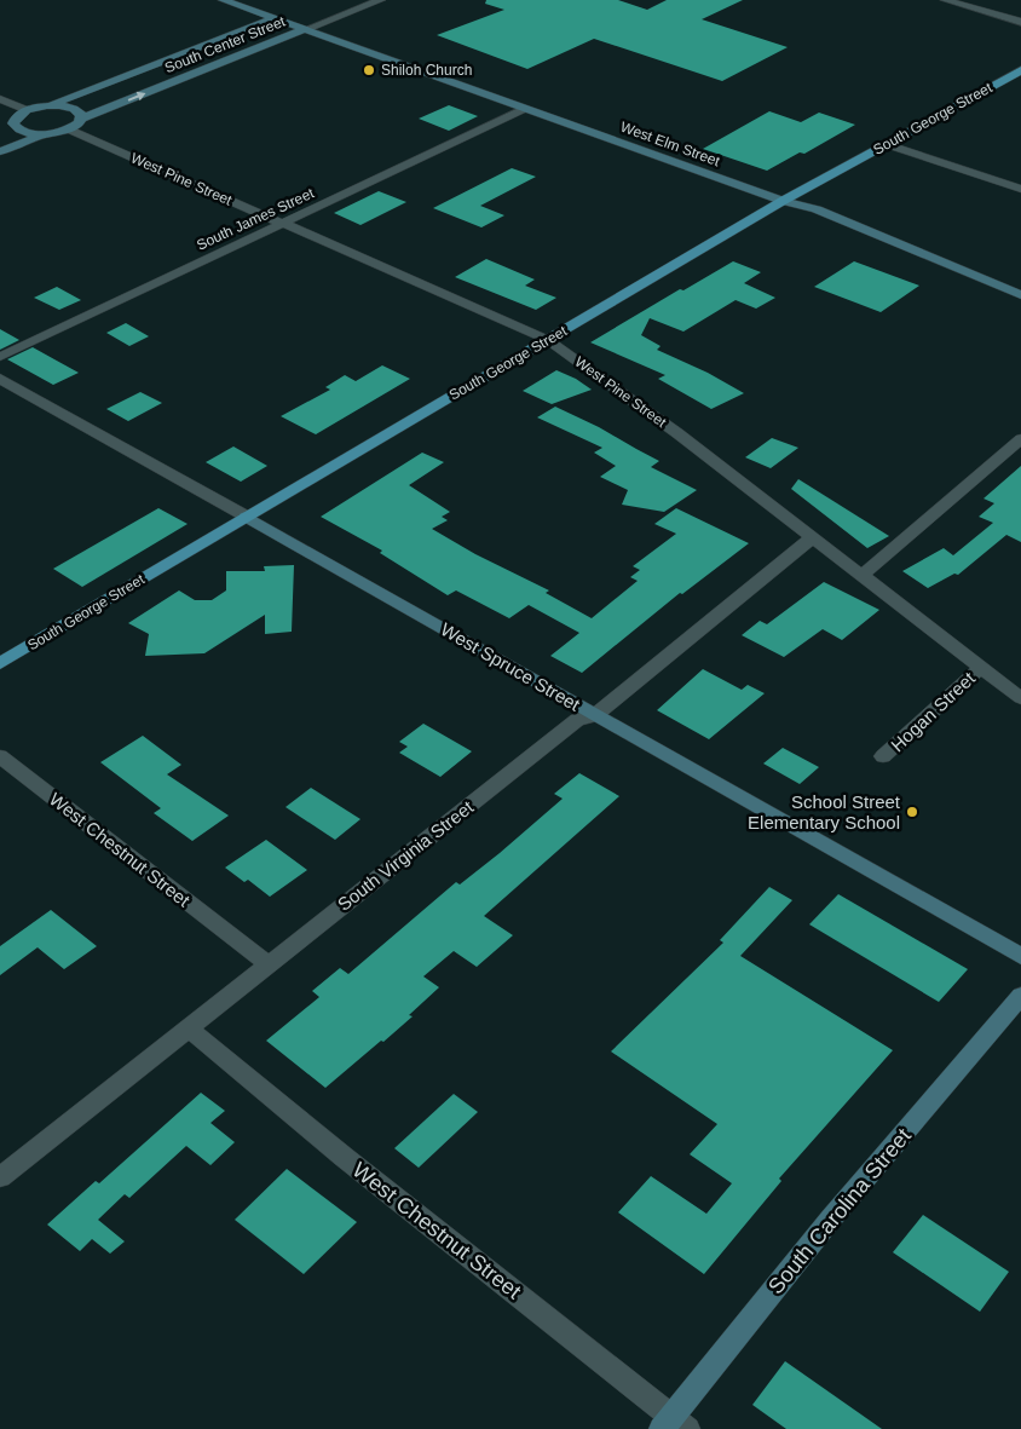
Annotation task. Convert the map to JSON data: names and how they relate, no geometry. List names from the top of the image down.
{
  "streets": {
    "main road": ["South George Street"],
    "street": [
      "South Center Street",
      "West Elm Street",
      "West Pine Street",
      "South James Street",
      "West Spruce Street",
      "Hogan Street",
      "West Chestnut Street",
      "South Virginia Street",
      "South Carolina Street"
    ]
  },
  "crossings": [
    ["South Center Street", "West Elm Street"],
    ["South Center Street", "West Pine Street"],
    ["South George Street", "West Elm Street"],
    ["South George Street", "West Pine Street"],
    ["South George Street", "West Spruce Street"],
    ["West Elm Street", "South James Street"],
    ["West Pine Street", "South James Street"],
    ["West Pine Street", "Hogan Street"],
    ["West Pine Street", "South Virginia Street"],
    ["West Spruce Street", "South Virginia Street"],
    ["West Chestnut Street", "South Virginia Street"],
    ["West Chestnut Street", "South Carolina Street"]
  ],
  "places": ["Shiloh Church", "School Street Elementary School"]
}
